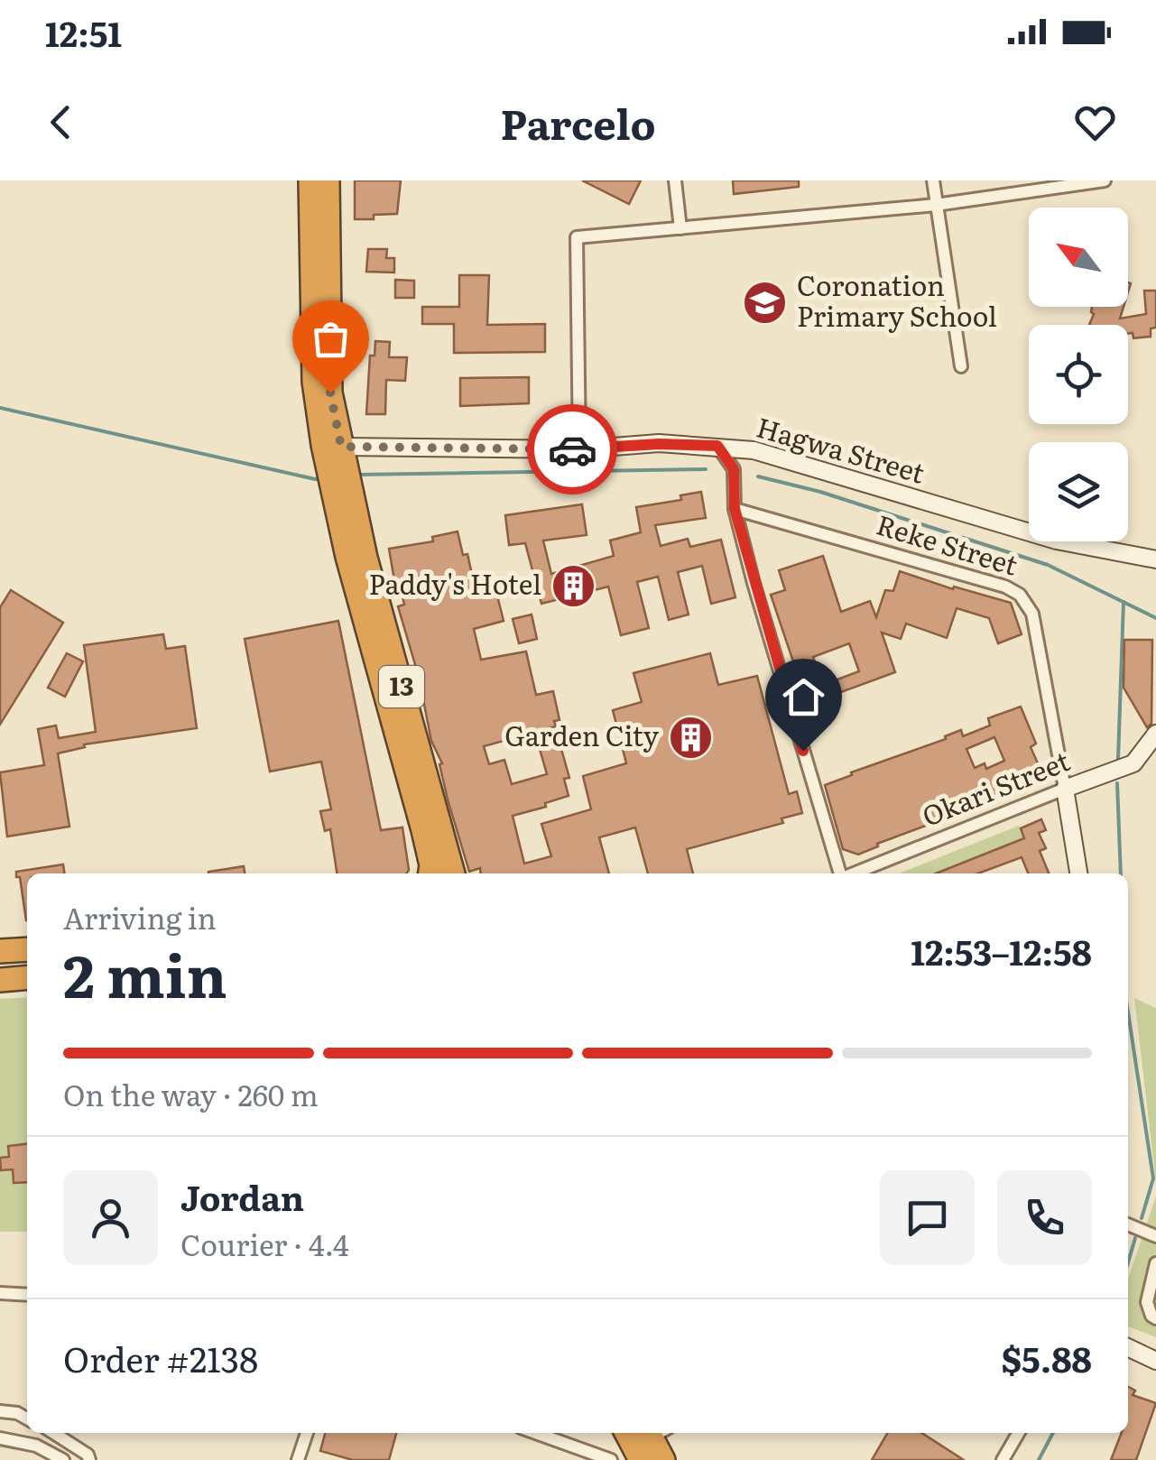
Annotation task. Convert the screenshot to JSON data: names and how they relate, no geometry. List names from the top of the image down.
{
  "streets": {
    "highway": ["13"],
    "street": ["Hagwa Street", "Reke Street", "Okari Street"]
  },
  "crossings": [
    ["Hagwa Street", "13"],
    ["Reke Street", "Okari Street"]
  ],
  "places": {
    "school or university": ["Coronation Primary School"],
    "building": ["Paddy's Hotel", "Garden City"]
  },
  "north": "top left",
  "page": {
    "status": "12:51",
    "header": "Parcelo",
    "heading": ["2 min", "Arriving in", "12:53–12:58"],
    "panel": [
      "Jordan",
      "Courier · 4.4",
      "Order #2138",
      "$5.88"
    ],
    "bar": "On the way · 260 m"
  }
}
